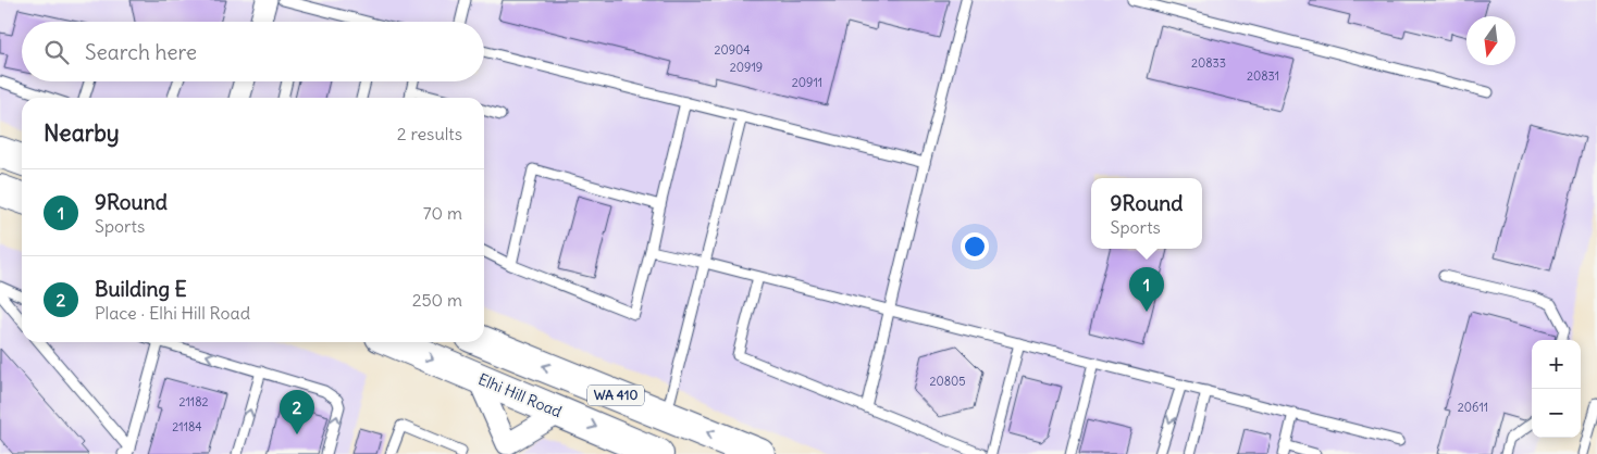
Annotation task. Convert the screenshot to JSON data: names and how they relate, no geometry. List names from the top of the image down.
{
  "streets": {
    "main road": ["Elhi Hill Road", "WA 410"]
  },
  "house_numbers": [
    "20904",
    "20833",
    "20919",
    "20831",
    "20911",
    "20805",
    "21182",
    "20611",
    "21184"
  ],
  "north": "bottom",
  "page": {
    "search": "Search here",
    "heading": ["Nearby", "2 results"],
    "list": [
      {
        "mark": "1",
        "name": "9Round",
        "note": "Sports",
        "value": "70 m"
      },
      {
        "mark": "2",
        "name": "Building E",
        "note": "Place · Elhi Hill Road",
        "value": "250 m"
      }
    ],
    "popup": ["9Round", "Sports"],
    "pins": ["1", "2"],
    "map_buttons": ["+", "−"]
  }
}
